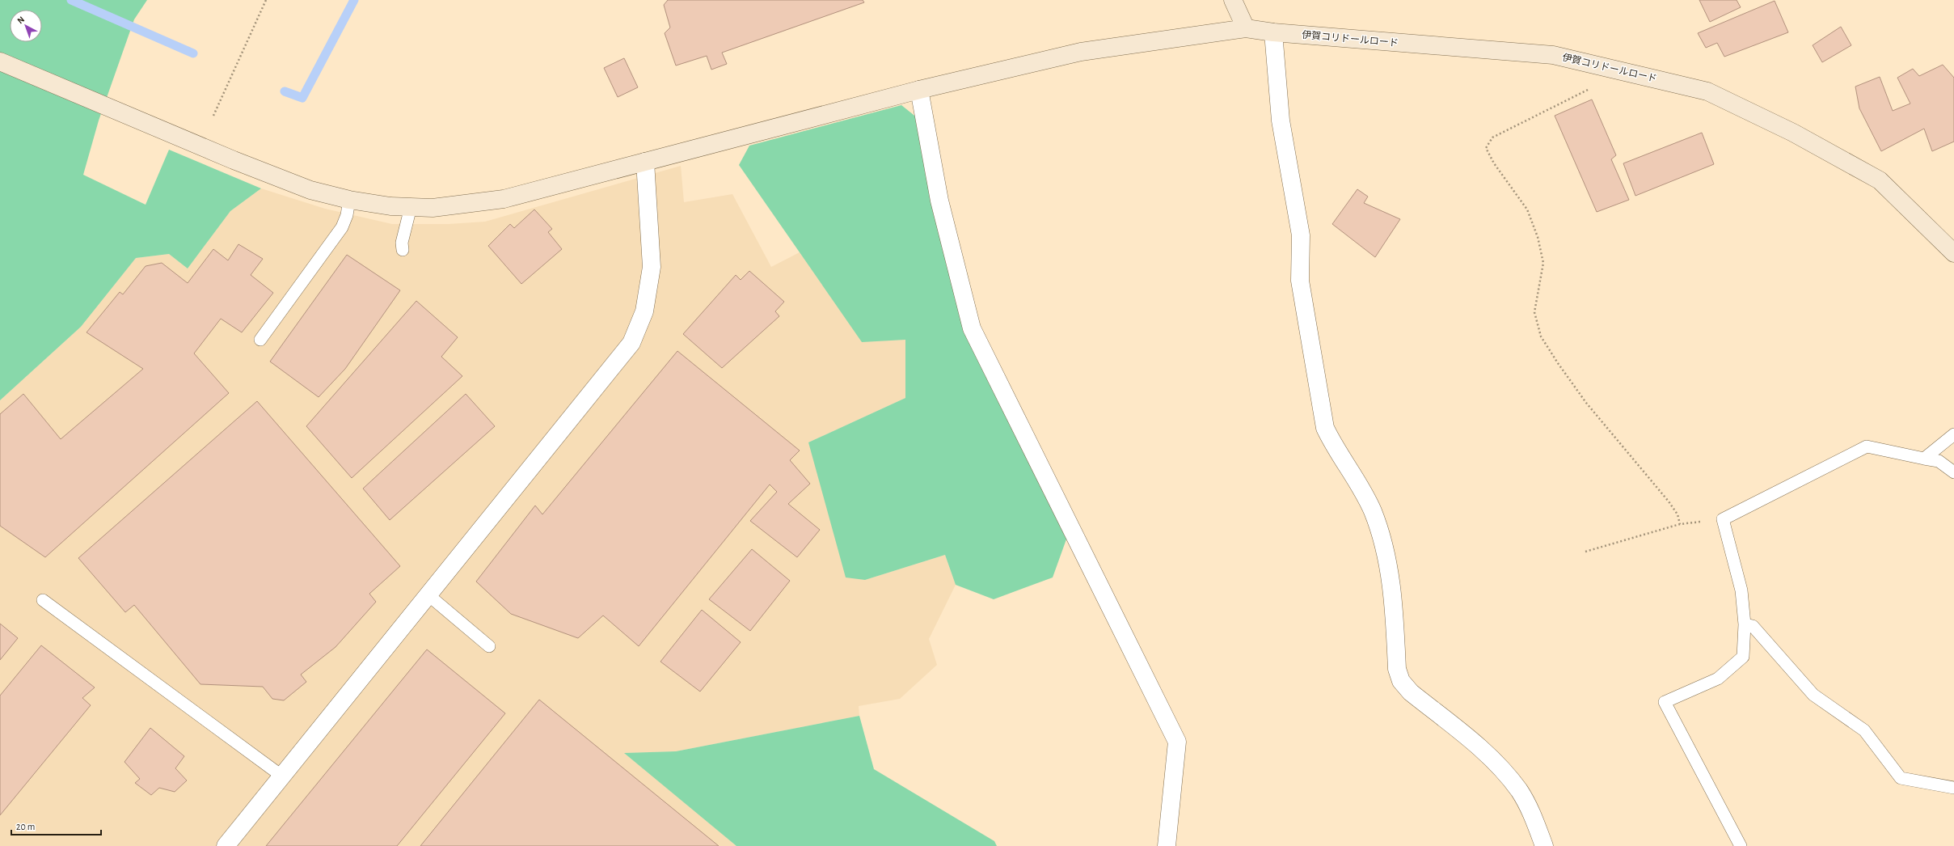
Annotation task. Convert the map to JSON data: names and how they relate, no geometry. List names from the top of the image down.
{
  "streets": {
    "street": ["伊賀コリドールロード"]
  },
  "scale_bar": "20 m",
  "north": "top left"
}
